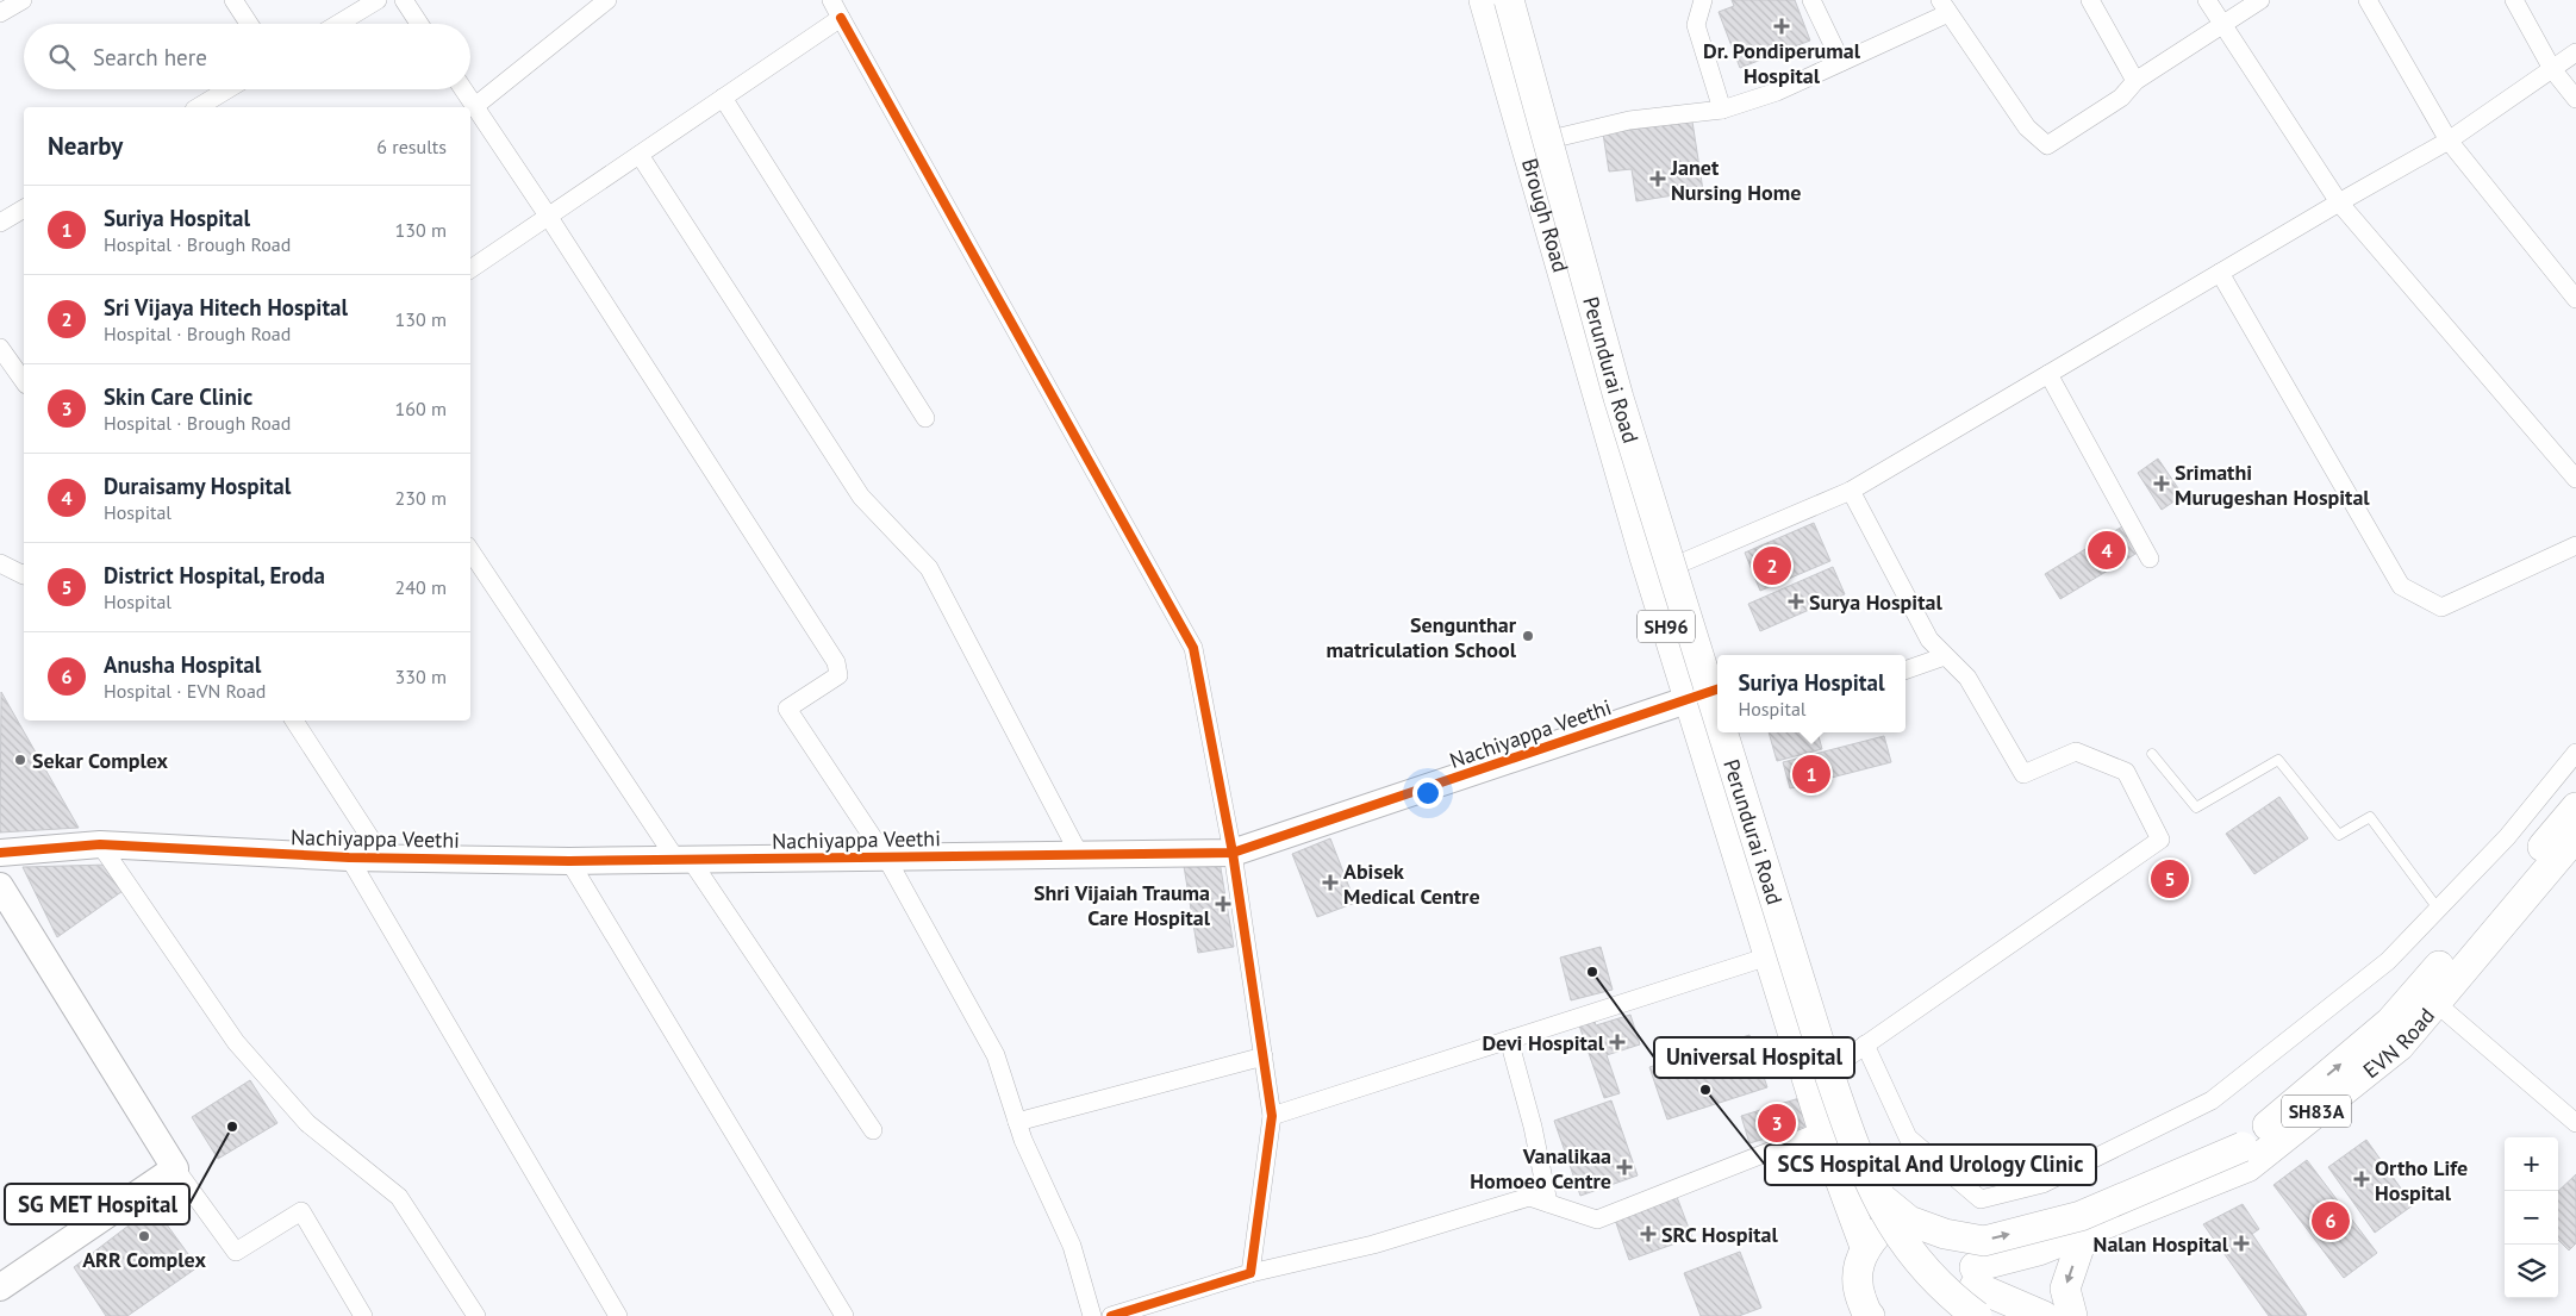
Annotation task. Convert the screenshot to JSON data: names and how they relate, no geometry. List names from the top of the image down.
{
  "streets": {
    "main road": [
      "Brough Road",
      "Perundurai Road",
      "SH96",
      "EVN Road",
      "SH83A"
    ],
    "street": ["Nachiyappa Veethi"]
  },
  "crossings": [
    ["Brough Road", "Nachiyappa Veethi"]
  ],
  "places": {
    "health": [
      "Dr. Pondiperumal Hospital",
      "Janet Nursing Home",
      "Srimathi Murugeshan Hospital",
      "Surya Hospital",
      "Abisek Medical Centre",
      "Shri Vijaiah Trauma Care Hospital",
      "Devi Hospital",
      "Vanalikaa Homoeo Centre",
      "Ortho Life Hospital",
      "SRC Hospital",
      "Nalan Hospital"
    ],
    "other": [
      "Sengunthar matriculation School",
      "Sekar Complex",
      "Universal Hospital",
      "SCS Hospital And Urology Clinic",
      "SG MET Hospital",
      "ARR Complex"
    ]
  },
  "page": {
    "search": "Search here",
    "heading": ["Nearby", "6 results"],
    "list": [
      {
        "mark": "1",
        "name": "Suriya Hospital",
        "note": "Hospital · Brough Road",
        "value": "130 m"
      },
      {
        "mark": "2",
        "name": "Sri Vijaya Hitech Hospital",
        "note": "Hospital · Brough Road",
        "value": "130 m"
      },
      {
        "mark": "3",
        "name": "Skin Care Clinic",
        "note": "Hospital · Brough Road",
        "value": "160 m"
      },
      {
        "mark": "4",
        "name": "Duraisamy Hospital",
        "note": "Hospital",
        "value": "230 m"
      },
      {
        "mark": "5",
        "name": "District Hospital, Eroda",
        "note": "Hospital",
        "value": "240 m"
      },
      {
        "mark": "6",
        "name": "Anusha Hospital",
        "note": "Hospital · EVN Road",
        "value": "330 m"
      }
    ],
    "pins": [
      "4",
      "2",
      "1",
      "5",
      "3",
      "6"
    ],
    "popup": ["Suriya Hospital", "Hospital"],
    "map_buttons": ["+", "−"]
  }
}
